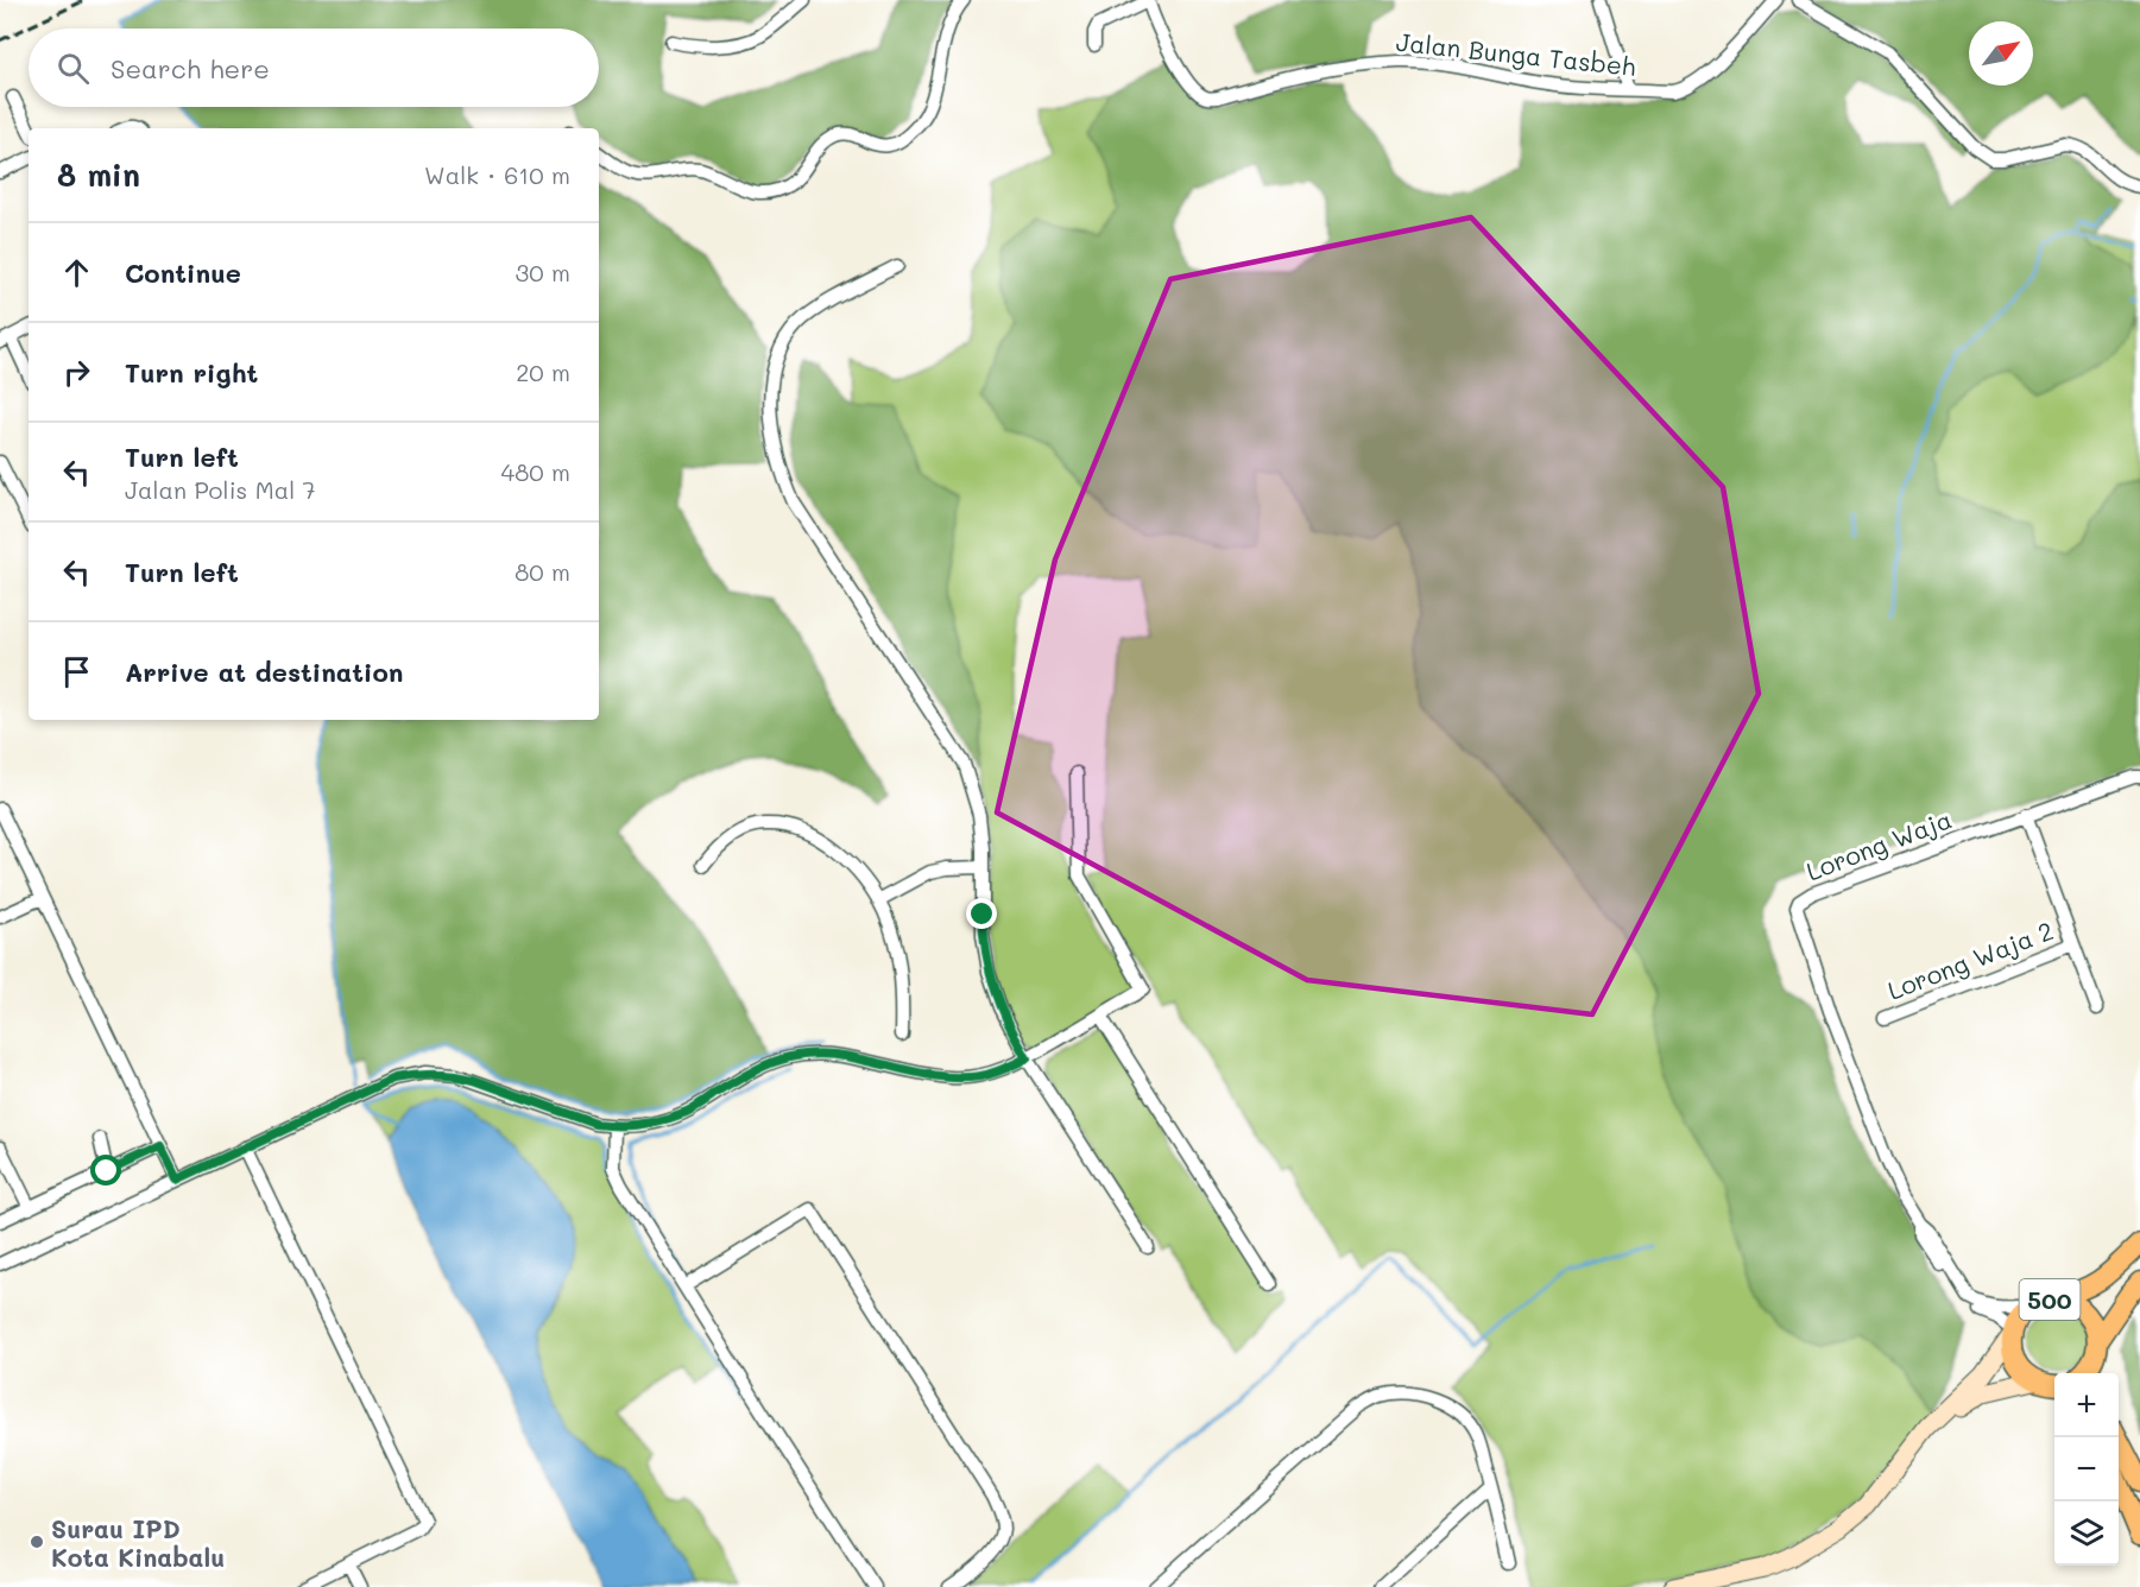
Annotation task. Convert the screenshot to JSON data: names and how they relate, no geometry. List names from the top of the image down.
{
  "streets": {
    "main road": ["500"],
    "street": ["Jalan Bunga Tasbeh", "Lorong Waja", "Lorong Waja 2"]
  },
  "crossings": [
    ["Lorong Waja", "500"]
  ],
  "places": ["Surau IPD Kota Kinabalu"],
  "north": "top right",
  "page": {
    "search": "Search here",
    "heading": ["8 min", "Walk · 610 m"],
    "list": [
      ["Continue", "30 m"],
      ["Turn right", "20 m"],
      ["Turn left", "Jalan Polis Mal 7", "480 m"],
      ["Turn left", "80 m"],
      "Arrive at destination"
    ],
    "map_buttons": ["+", "−"]
  }
}
